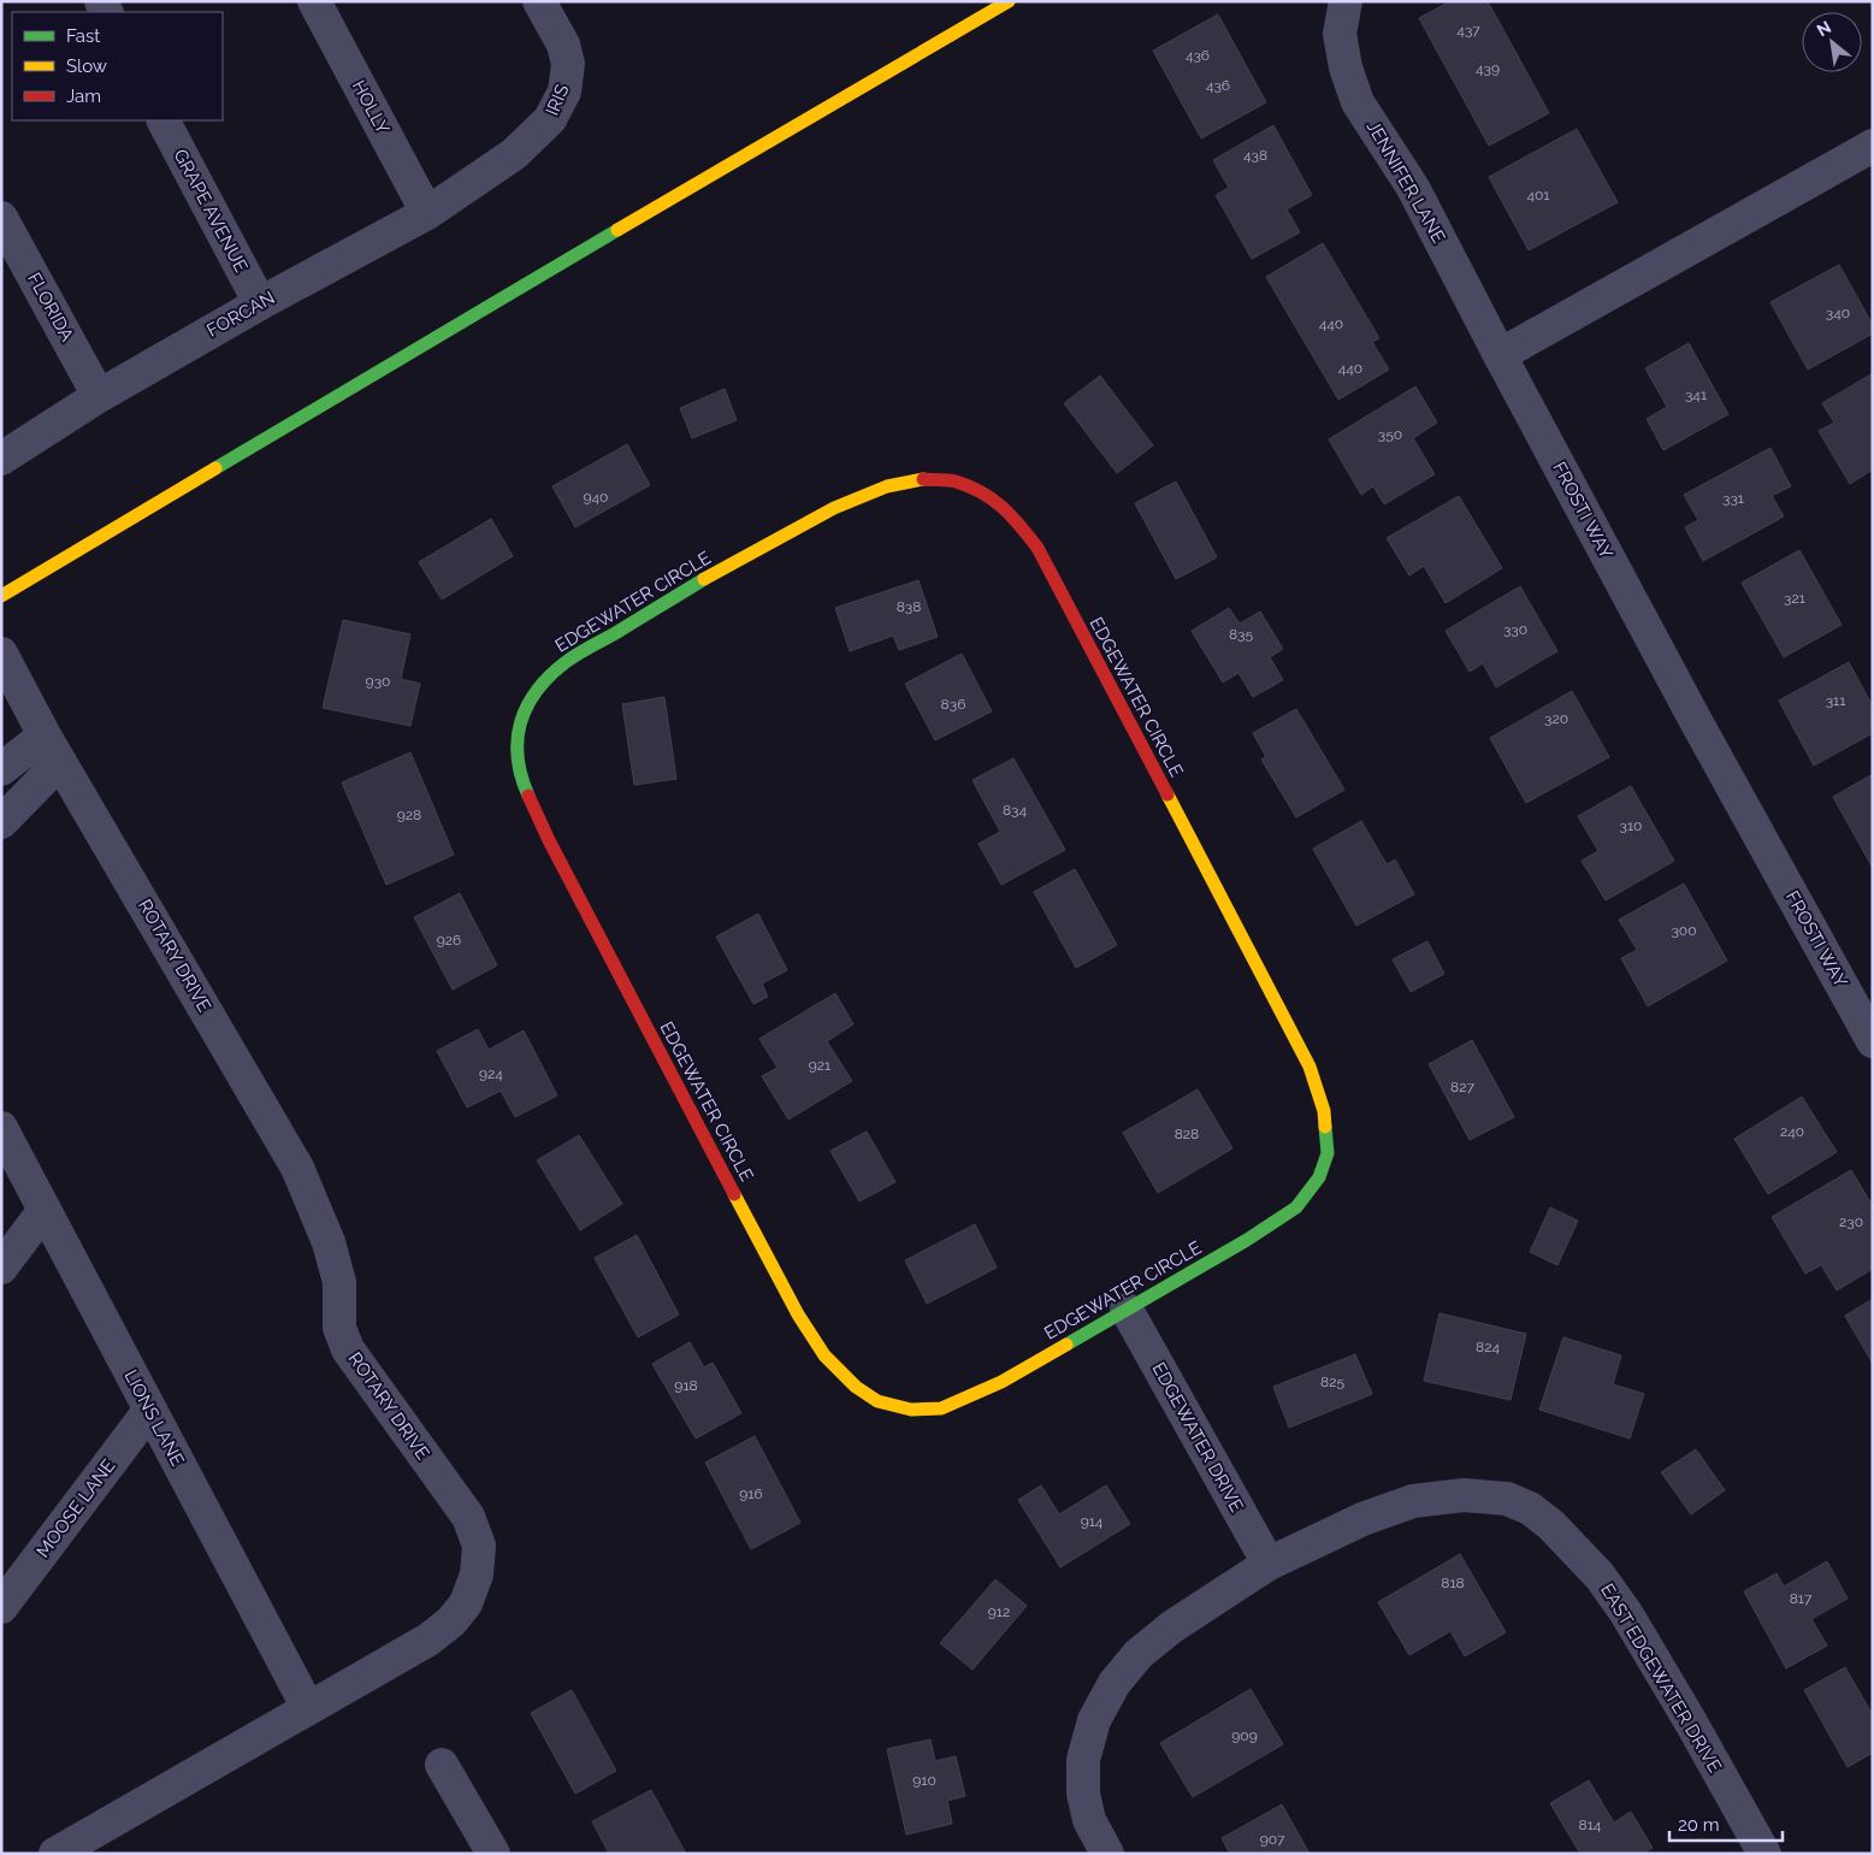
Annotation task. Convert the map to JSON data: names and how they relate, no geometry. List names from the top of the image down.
{
  "streets": {
    "street": [
      "IRIS",
      "HOLLY",
      "JENNIFER LANE",
      "GRAPE AVENUE",
      "FLORIDA",
      "FORCAN",
      "FROSTI WAY",
      "EDGEWATER CIRCLE",
      "ROTARY DRIVE",
      "LIONS LANE",
      "EDGEWATER DRIVE",
      "MOOSE LANE",
      "EAST EDGEWATER DRIVE"
    ]
  },
  "crossings": [
    ["IRIS", "FORCAN"],
    ["HOLLY", "FORCAN"],
    ["JENNIFER LANE", "FROSTI WAY"],
    ["GRAPE AVENUE", "FORCAN"],
    ["FLORIDA", "FORCAN"],
    ["EDGEWATER CIRCLE", "EDGEWATER DRIVE"],
    ["ROTARY DRIVE", "LIONS LANE"],
    ["LIONS LANE", "MOOSE LANE"],
    ["EDGEWATER DRIVE", "EAST EDGEWATER DRIVE"]
  ],
  "house_numbers": [
    "437",
    "436",
    "439",
    "436",
    "438",
    "401",
    "340",
    "440",
    "440",
    "341",
    "350",
    "940",
    "331",
    "321",
    "838",
    "330",
    "835",
    "930",
    "311",
    "836",
    "320",
    "834",
    "928",
    "310",
    "300",
    "926",
    "921",
    "924",
    "827",
    "240",
    "828",
    "230",
    "824",
    "825",
    "918",
    "916",
    "914",
    "818",
    "817",
    "912",
    "909",
    "910",
    "814",
    "907"
  ],
  "legend": ["Fast", "Slow", "Jam"],
  "scale_bar": "20 m",
  "north": "top left"
}
